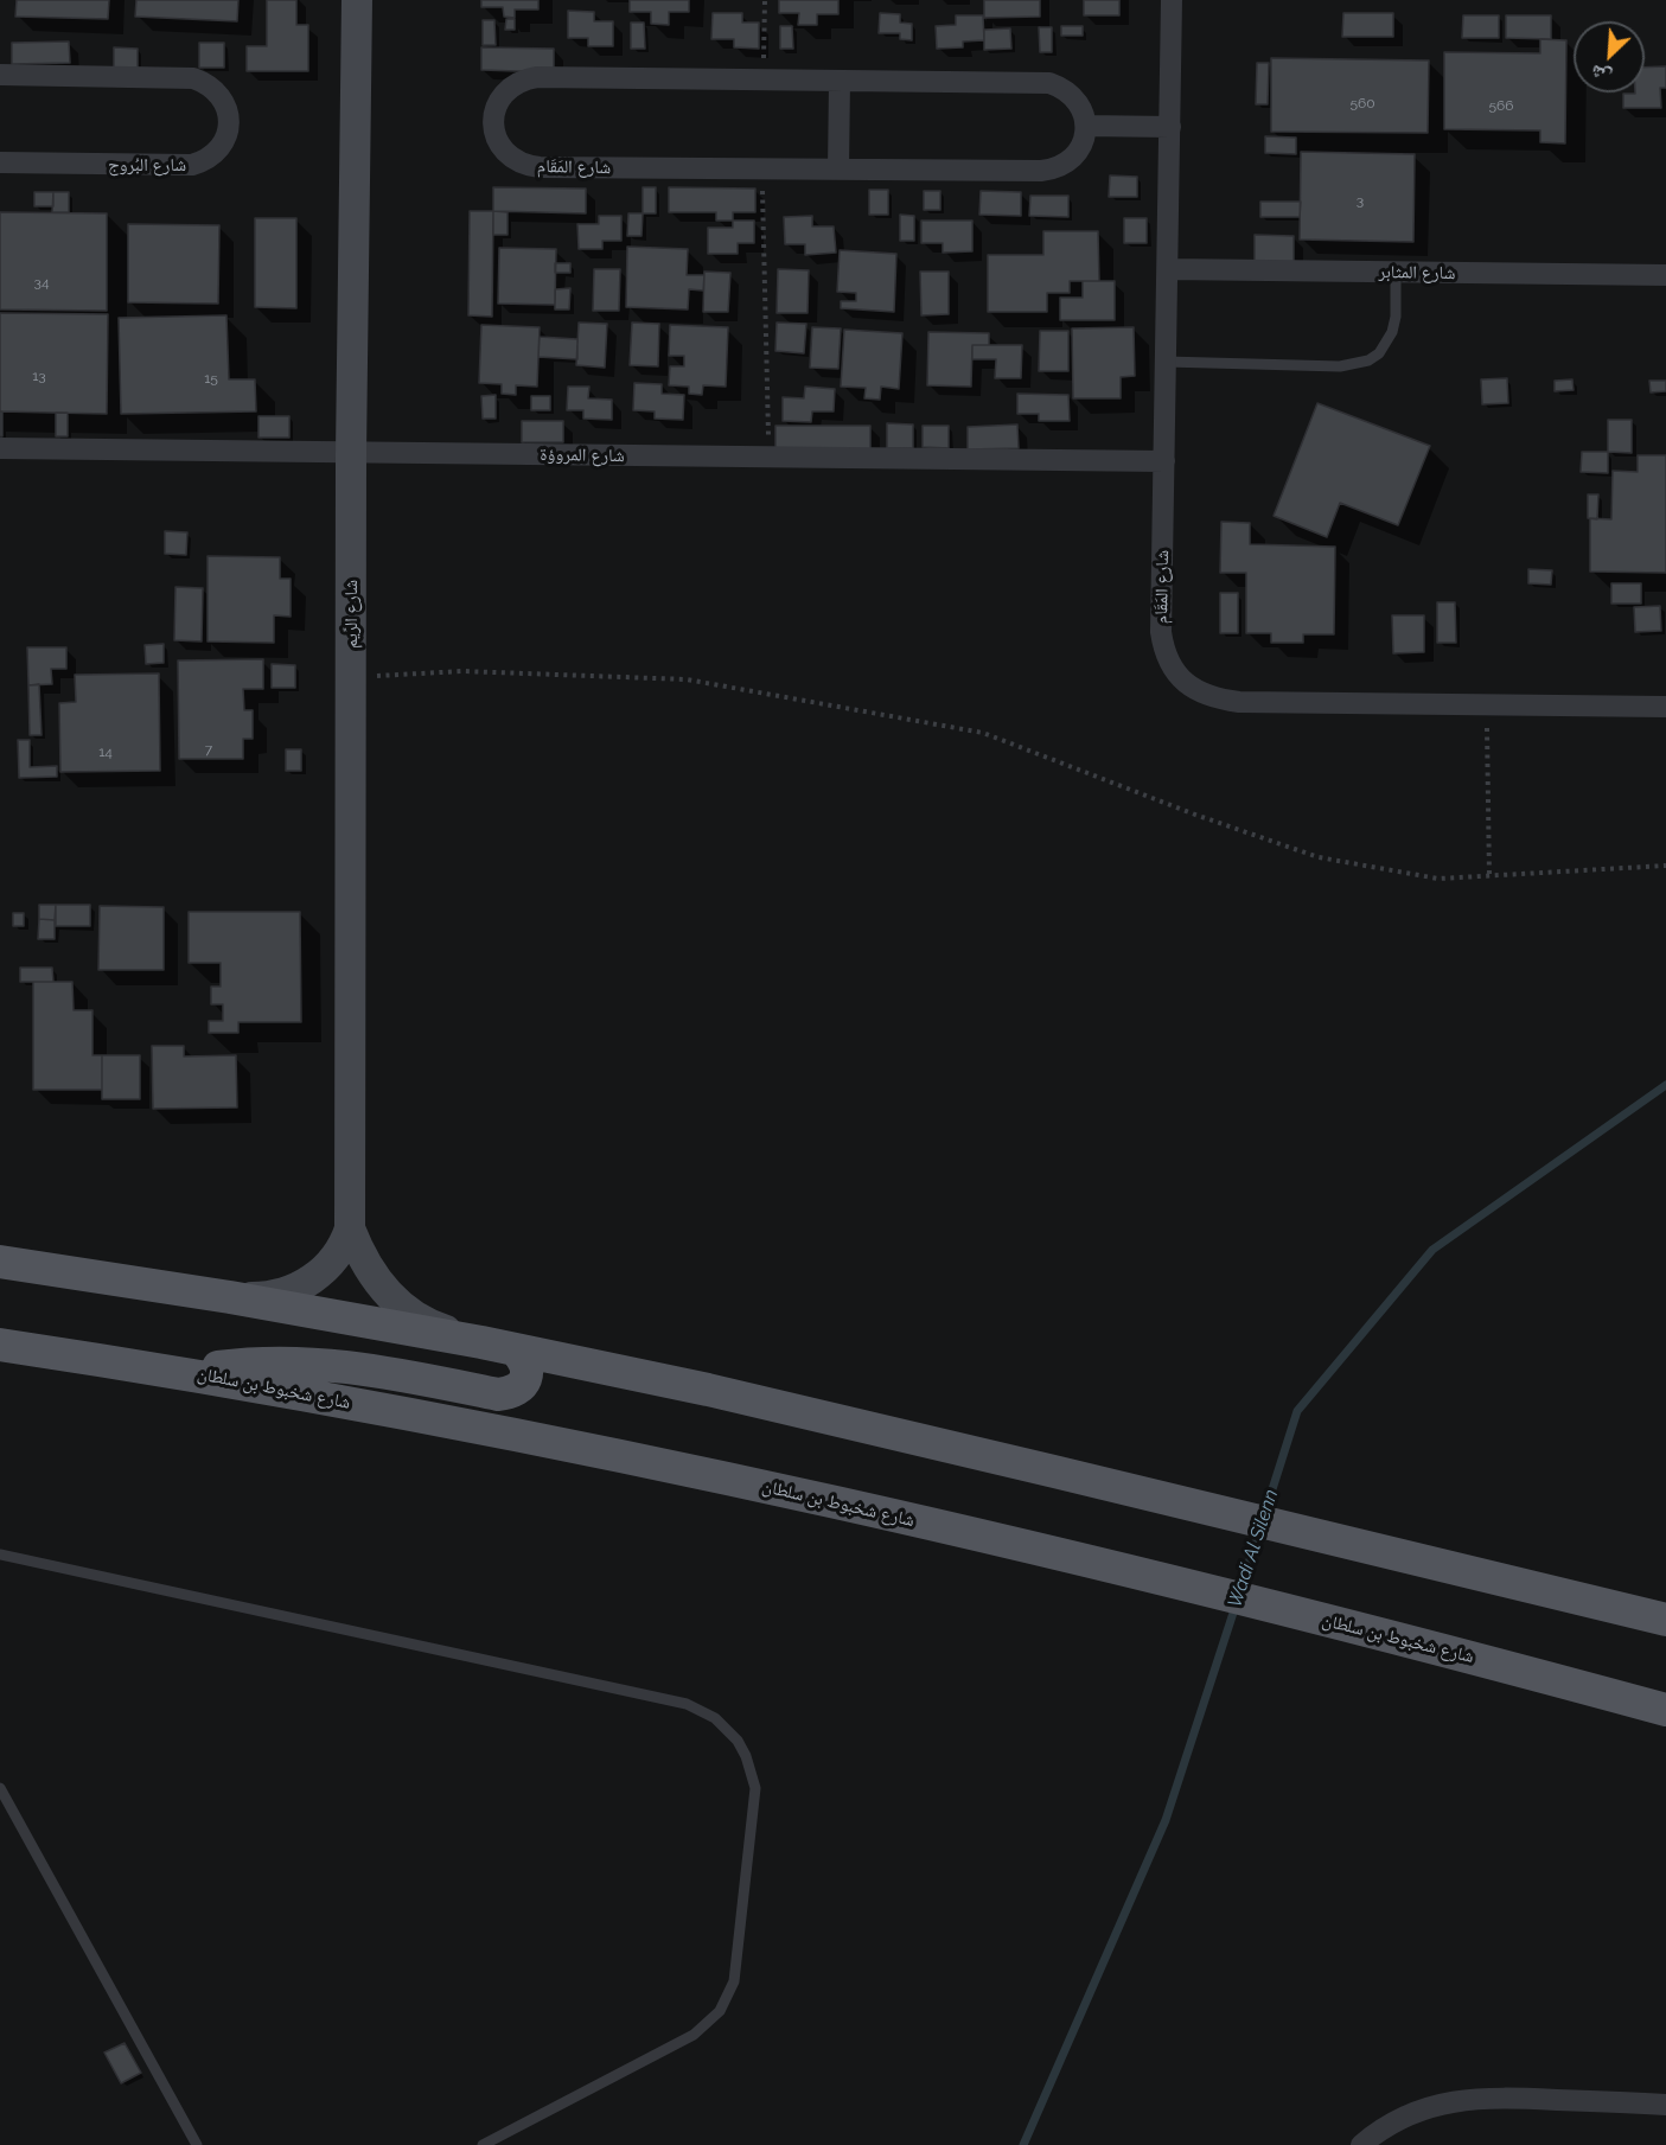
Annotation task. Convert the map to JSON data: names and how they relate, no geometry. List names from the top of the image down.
{
  "streets": {
    "main road": ["شارع شخبوط بن سلطان"],
    "street": [
      "شارع البُروج",
      "شارع المَقَام",
      "شارع المثابر",
      "شارع المروؤة",
      "شارع الرِّيم"
    ]
  },
  "crossings": [
    ["شارع المَقَام", "شارع المثابر"],
    ["شارع المَقَام", "شارع المروؤة"],
    ["شارع المروؤة", "شارع الرِّيم"]
  ],
  "water": ["Wadi Al Silenn"],
  "house_numbers": [
    "560",
    "566",
    "3",
    "34",
    "13",
    "15",
    "7",
    "14"
  ],
  "north": "bottom left"
}
